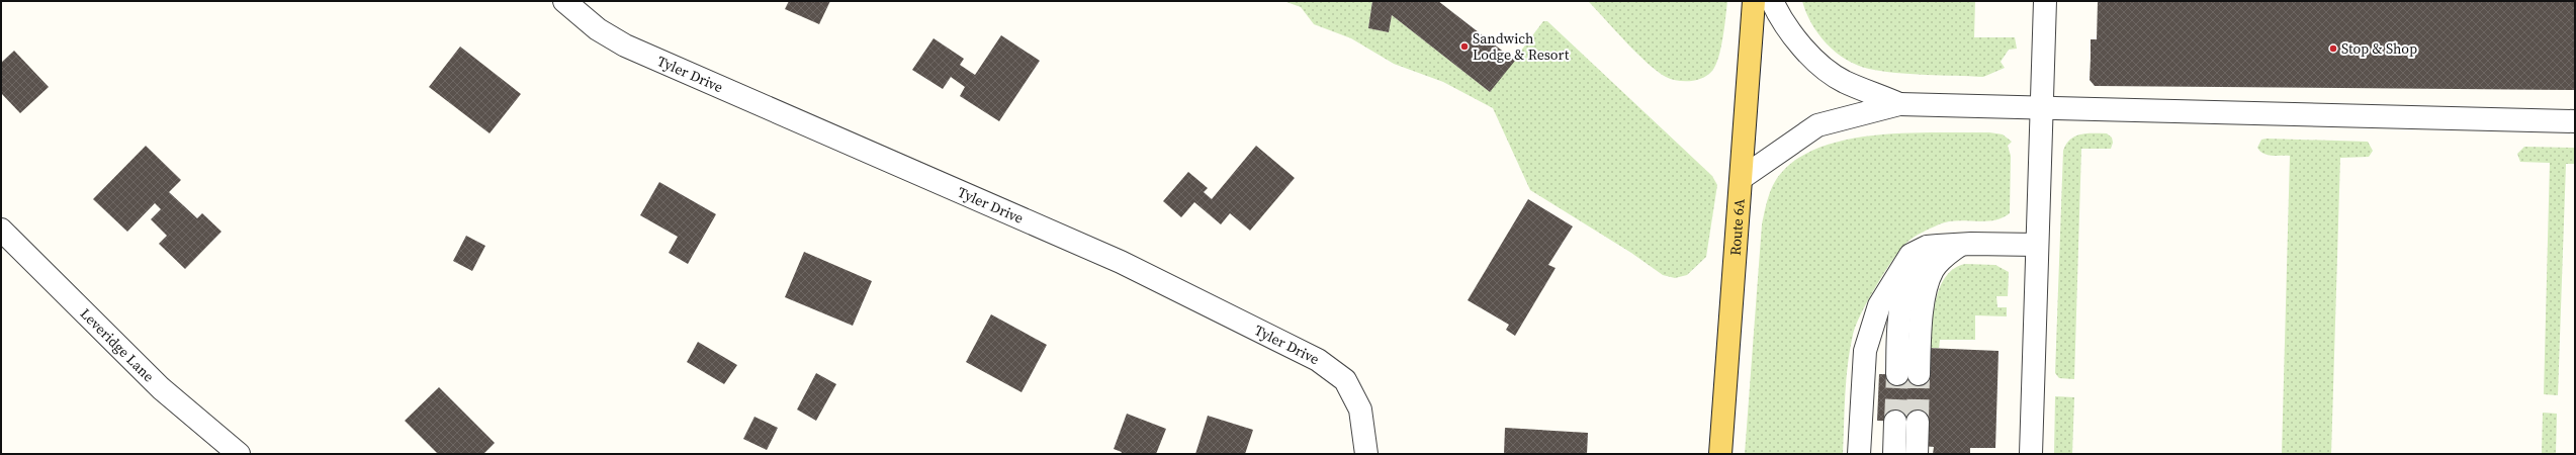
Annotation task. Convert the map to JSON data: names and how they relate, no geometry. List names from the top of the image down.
{
  "streets": {
    "main road": ["Route 6A"],
    "street": ["Tyler Drive", "Leveridge Lane"]
  },
  "places": ["Sandwich Lodge & Resort", "Stop & Shop"]
}
